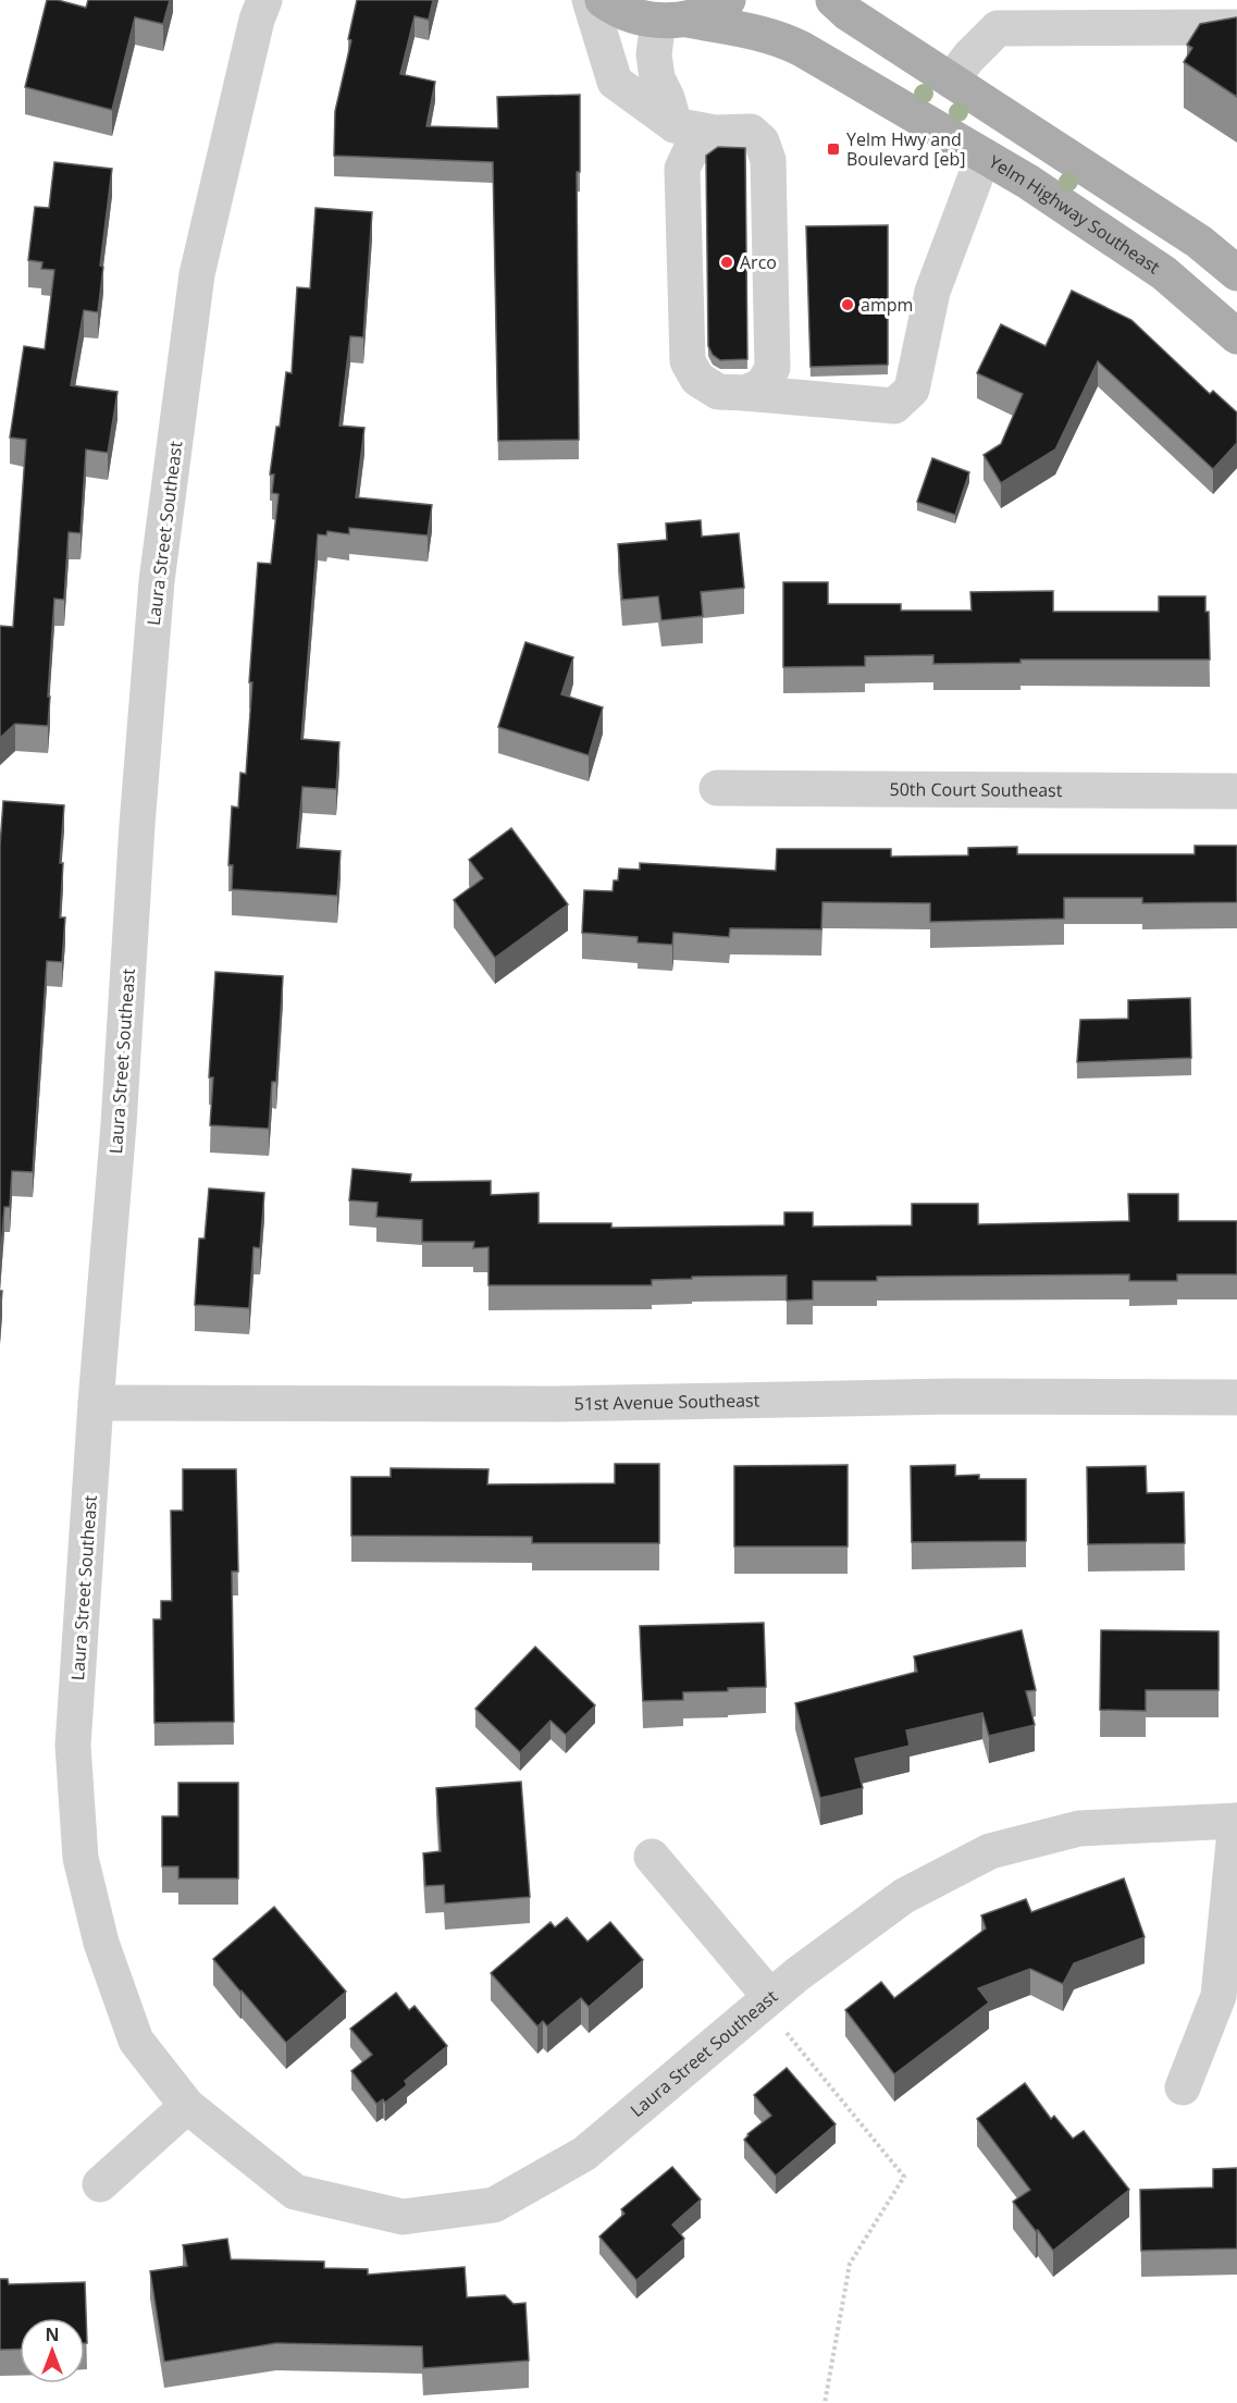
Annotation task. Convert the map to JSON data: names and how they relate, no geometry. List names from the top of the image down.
{
  "streets": {
    "main road": ["Yelm Highway Southeast"],
    "street": ["Laura Street Southeast", "50th Court Southeast", "51st Avenue Southeast"]
  },
  "crossings": [
    ["Laura Street Southeast", "51st Avenue Southeast"]
  ],
  "places": {
    "transit": ["Yelm Hwy and Boulevard [eb]"],
    "other": ["Arco", "ampm"]
  },
  "north": "top"
}
